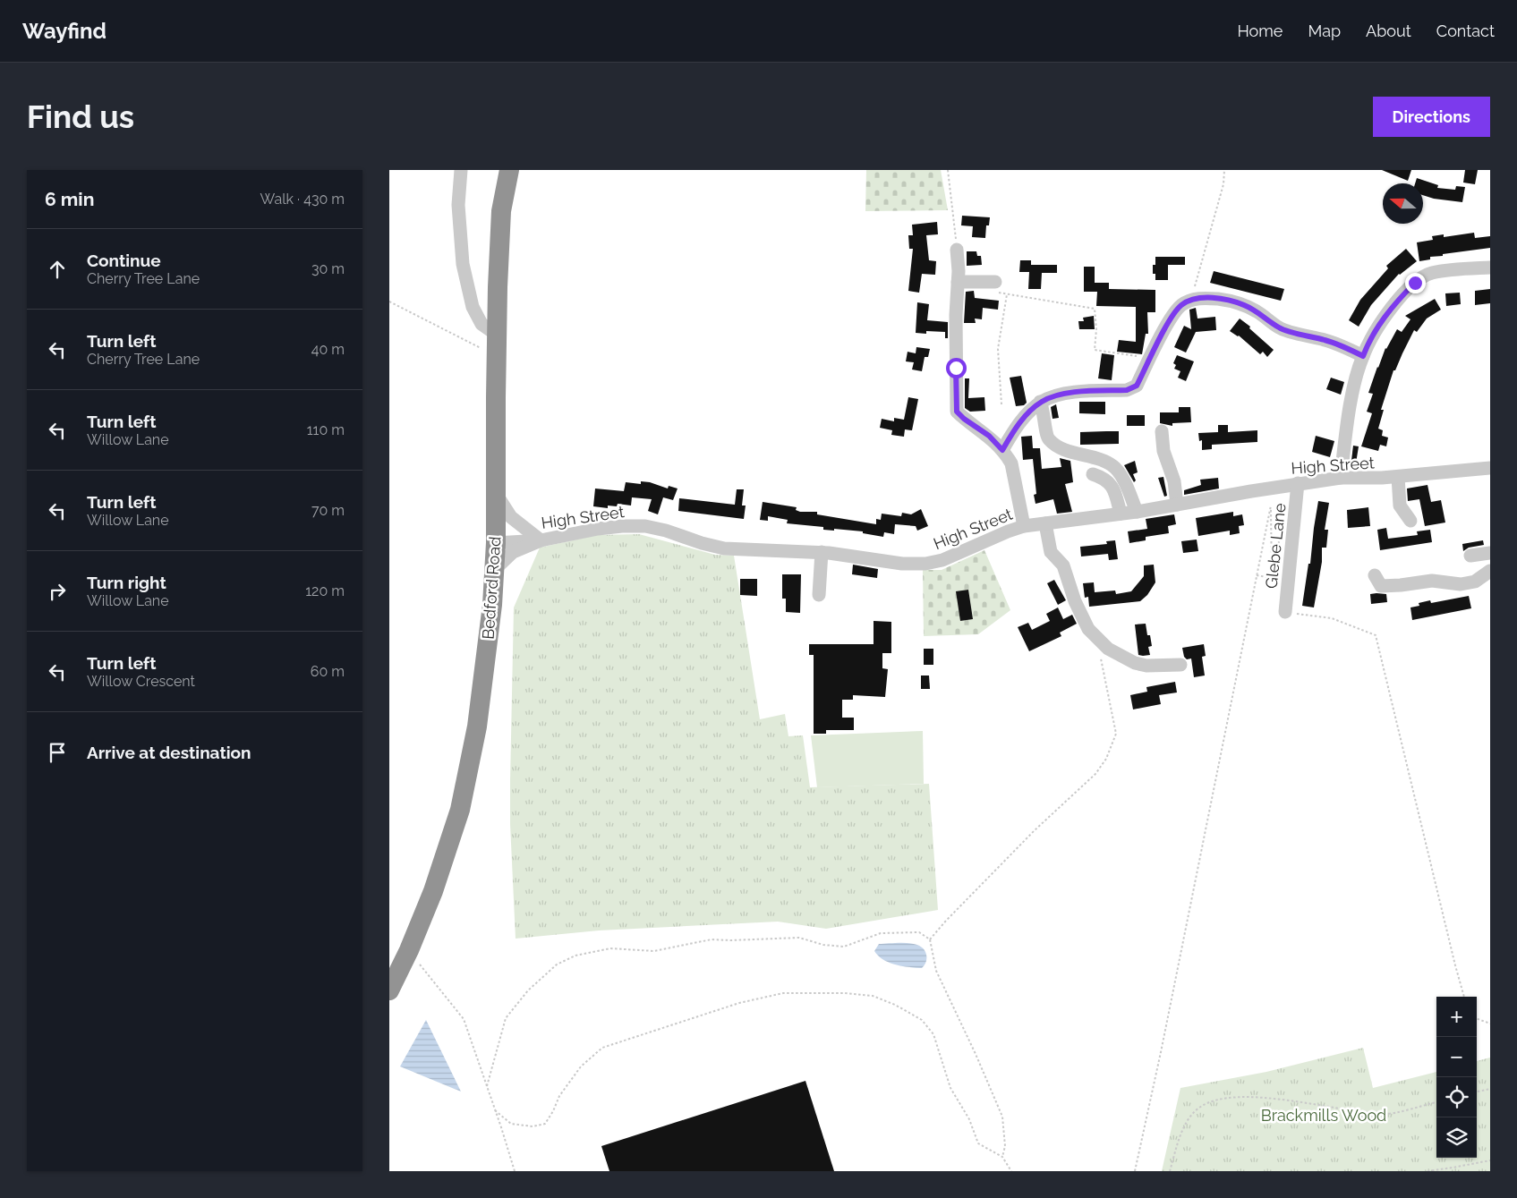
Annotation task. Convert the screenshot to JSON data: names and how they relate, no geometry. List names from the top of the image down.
{
  "streets": {
    "highway": ["Bedford Road"],
    "street": ["High Street", "Glebe Lane"]
  },
  "crossings": [
    ["High Street", "Glebe Lane"],
    ["High Street", "Bedford Road"]
  ],
  "parks": ["Brackmills Wood"],
  "north": "left",
  "page": {
    "header": "Wayfind",
    "nav": [
      "Home",
      "Map",
      "About",
      "Contact"
    ],
    "buttons": "Directions",
    "title": "Find us",
    "heading": ["6 min", "Walk · 430 m"],
    "list": [
      ["Continue", "Cherry Tree Lane", "30 m"],
      ["Turn left", "Cherry Tree Lane", "40 m"],
      ["Turn left", "Willow Lane", "110 m"],
      ["Turn left", "Willow Lane", "70 m"],
      ["Turn right", "Willow Lane", "120 m"],
      ["Turn left", "Willow Crescent", "60 m"],
      "Arrive at destination"
    ],
    "map_buttons": ["+", "−"]
  }
}
